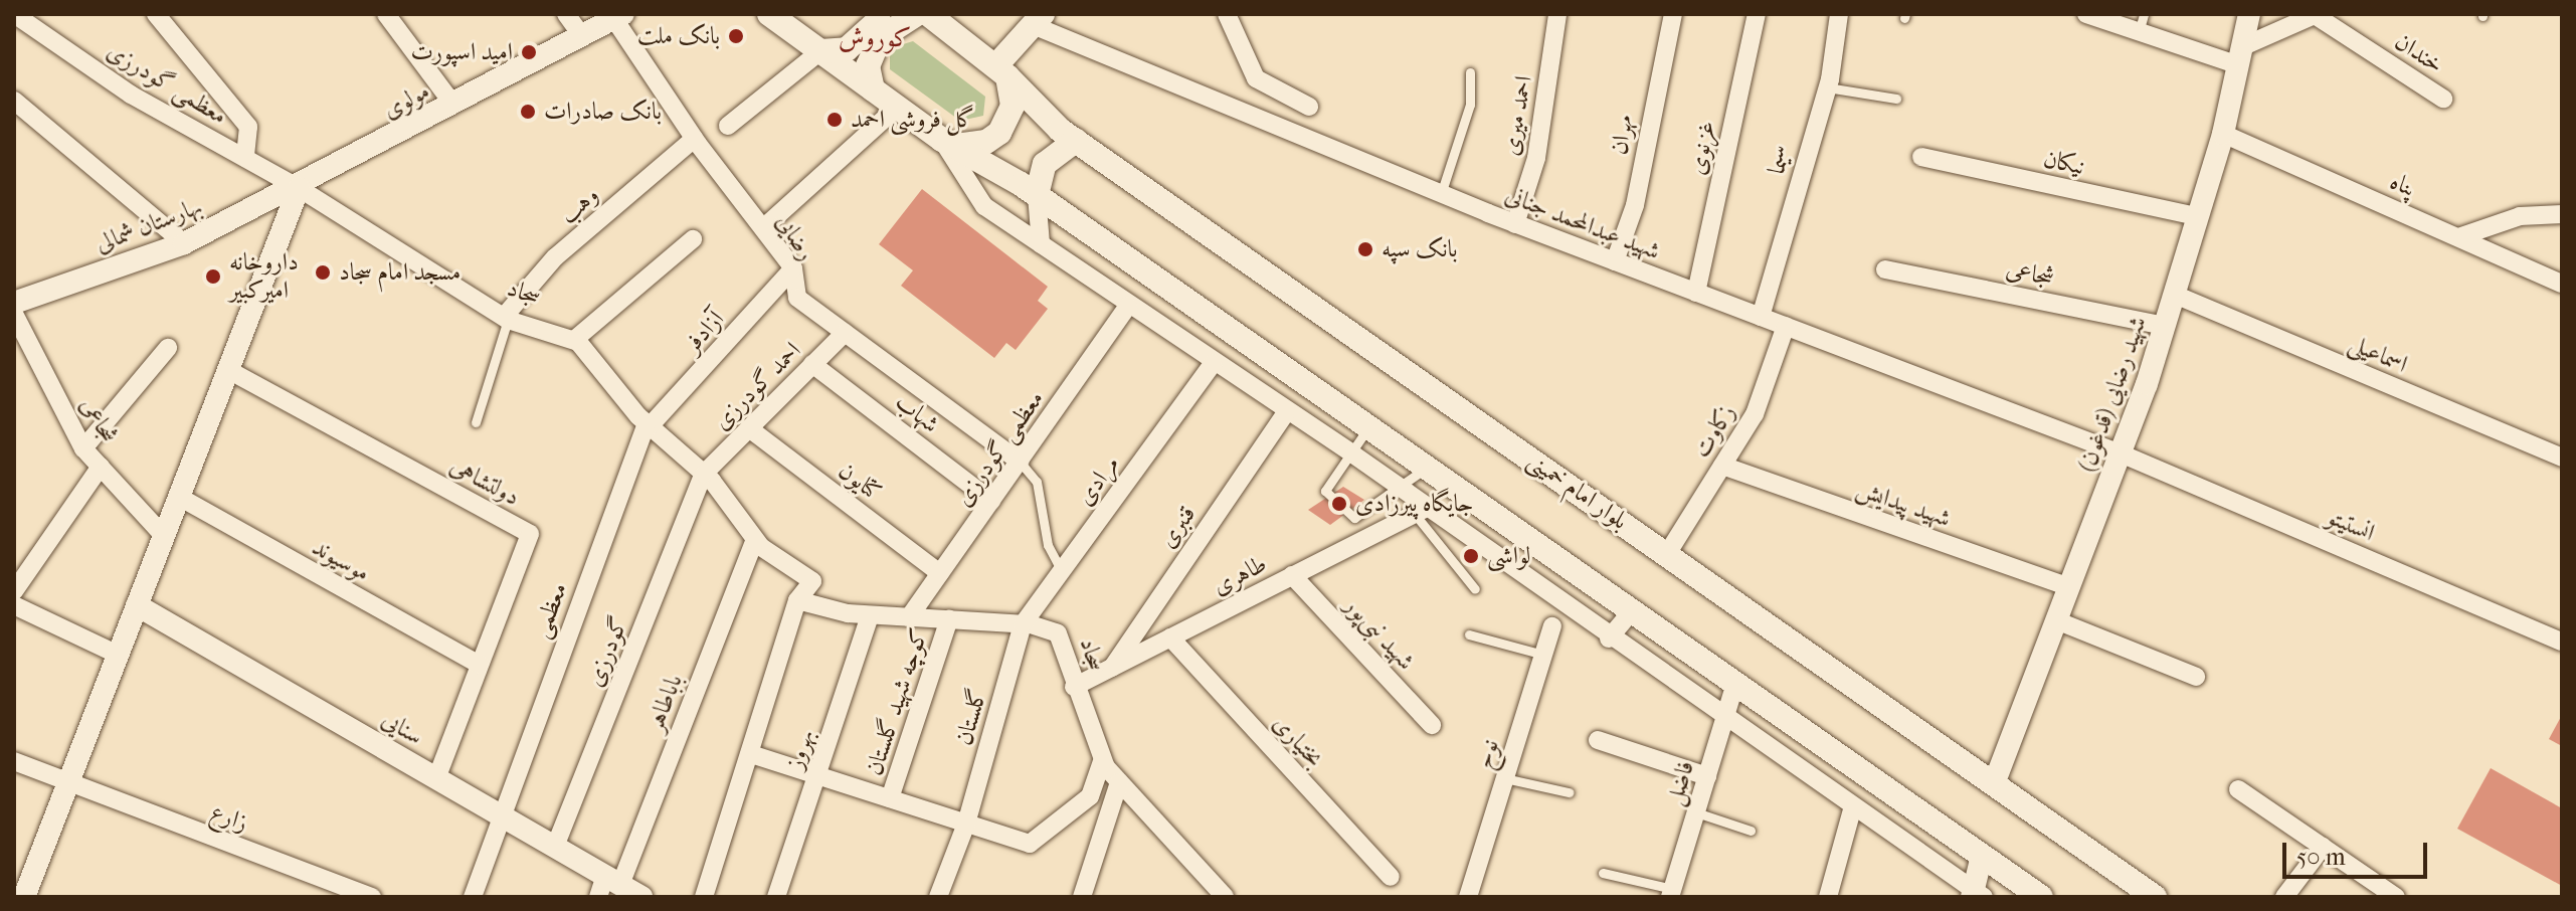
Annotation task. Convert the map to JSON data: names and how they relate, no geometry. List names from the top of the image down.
{
  "streets": {
    "main road": ["بلوار امام خمینی"],
    "street": [
      "خندان",
      "معظمی گودرزی",
      "مولوی",
      "احمد میری",
      "مهران",
      "غزنوی",
      "سیما",
      "نیکان",
      "پناه",
      "وهب",
      "شهید عبدالمحمد جنانی",
      "بهارستان شمالی",
      "رضایی",
      "شجاعی",
      "سجاد",
      "آزادفر",
      "اسماعیلی",
      "احمد گودرزی",
      "(قدغون) شهید رضایی",
      "شهاب",
      "زکاوت",
      "مرادی",
      "دولتشاهی",
      "کتایون",
      "شهید پیدایش",
      "انستیتو",
      "قنبری",
      "موسیوند",
      "طاهری",
      "معظمی",
      "شهید نبی‌پور",
      "گودرزی",
      "کوچه شهید گلستان",
      "باباطاهر",
      "گلستان",
      "سنایی",
      "بختیاری",
      "بهروز",
      "نوح",
      "فاضل",
      "زارع"
    ]
  },
  "crossings": [
    ["خندان", "(قدغون) شهید رضایی"],
    ["معظمی گودرزی", "مولوی"],
    ["معظمی گودرزی", "بهارستان شمالی"],
    ["معظمی گودرزی", "رضایی"],
    ["معظمی گودرزی", "سجاد"],
    ["معظمی گودرزی", "شهاب"],
    ["معظمی گودرزی", "کتایون"],
    ["مولوی", "بهارستان شمالی"],
    ["مولوی", "رضایی"],
    ["مولوی", "سجاد"],
    ["احمد میری", "شهید عبدالمحمد جنانی"],
    ["مهران", "شهید عبدالمحمد جنانی"],
    ["غزنوی", "شهید عبدالمحمد جنانی"],
    ["سیما", "شهید عبدالمحمد جنانی"],
    ["نیکان", "(قدغون) شهید رضایی"],
    ["پناه", "(قدغون) شهید رضایی"],
    ["وهب", "رضایی"],
    ["وهب", "سجاد"],
    ["شهید عبدالمحمد جنانی", "(قدغون) شهید رضایی"],
    ["شهید عبدالمحمد جنانی", "زکاوت"],
    ["شهید عبدالمحمد جنانی", "انستیتو"],
    ["بهارستان شمالی", "سجاد"],
    ["رضایی", "آزادفر"],
    ["رضایی", "احمد گودرزی"],
    ["شجاعی", "(قدغون) شهید رضایی"],
    ["سجاد", "مرادی"],
    ["سجاد", "طاهری"],
    ["سجاد", "کوچه شهید گلستان"],
    ["سجاد", "گلستان"],
    ["سجاد", "بهروز"],
    ["آزادفر", "معظمی"],
    ["اسماعیلی", "(قدغون) شهید رضایی"],
    ["احمد گودرزی", "شهاب"],
    ["احمد گودرزی", "کتایون"],
    ["احمد گودرزی", "گودرزی"],
    ["(قدغون) شهید رضایی", "بلوار امام خمینی"],
    ["(قدغون) شهید رضایی", "شهید پیدایش"],
    ["(قدغون) شهید رضایی", "انستیتو"],
    ["زکاوت", "بلوار امام خمینی"],
    ["زکاوت", "شهید پیدایش"],
    ["مرادی", "گلستان"],
    ["دولتشاهی", "موسیوند"],
    ["دولتشاهی", "سنایی"],
    ["قنبری", "طاهری"],
    ["طاهری", "شهید نبی‌پور"],
    ["طاهری", "بختیاری"],
    ["معظمی", "سنایی"],
    ["گودرزی", "سنایی"],
    ["باباطاهر", "سنایی"]
  ],
  "districts": ["کوروش"],
  "places": [
    "بانک ملت",
    "امید اسپورت",
    "بانک صادرات",
    "گل فروشی احمد",
    "بانک سپه",
    "مسجد امام سجاد",
    "داروخانه امیرکبیر",
    "جایگاه پیرزادی",
    "لواشی"
  ],
  "scale_bar": "50 m"
}
